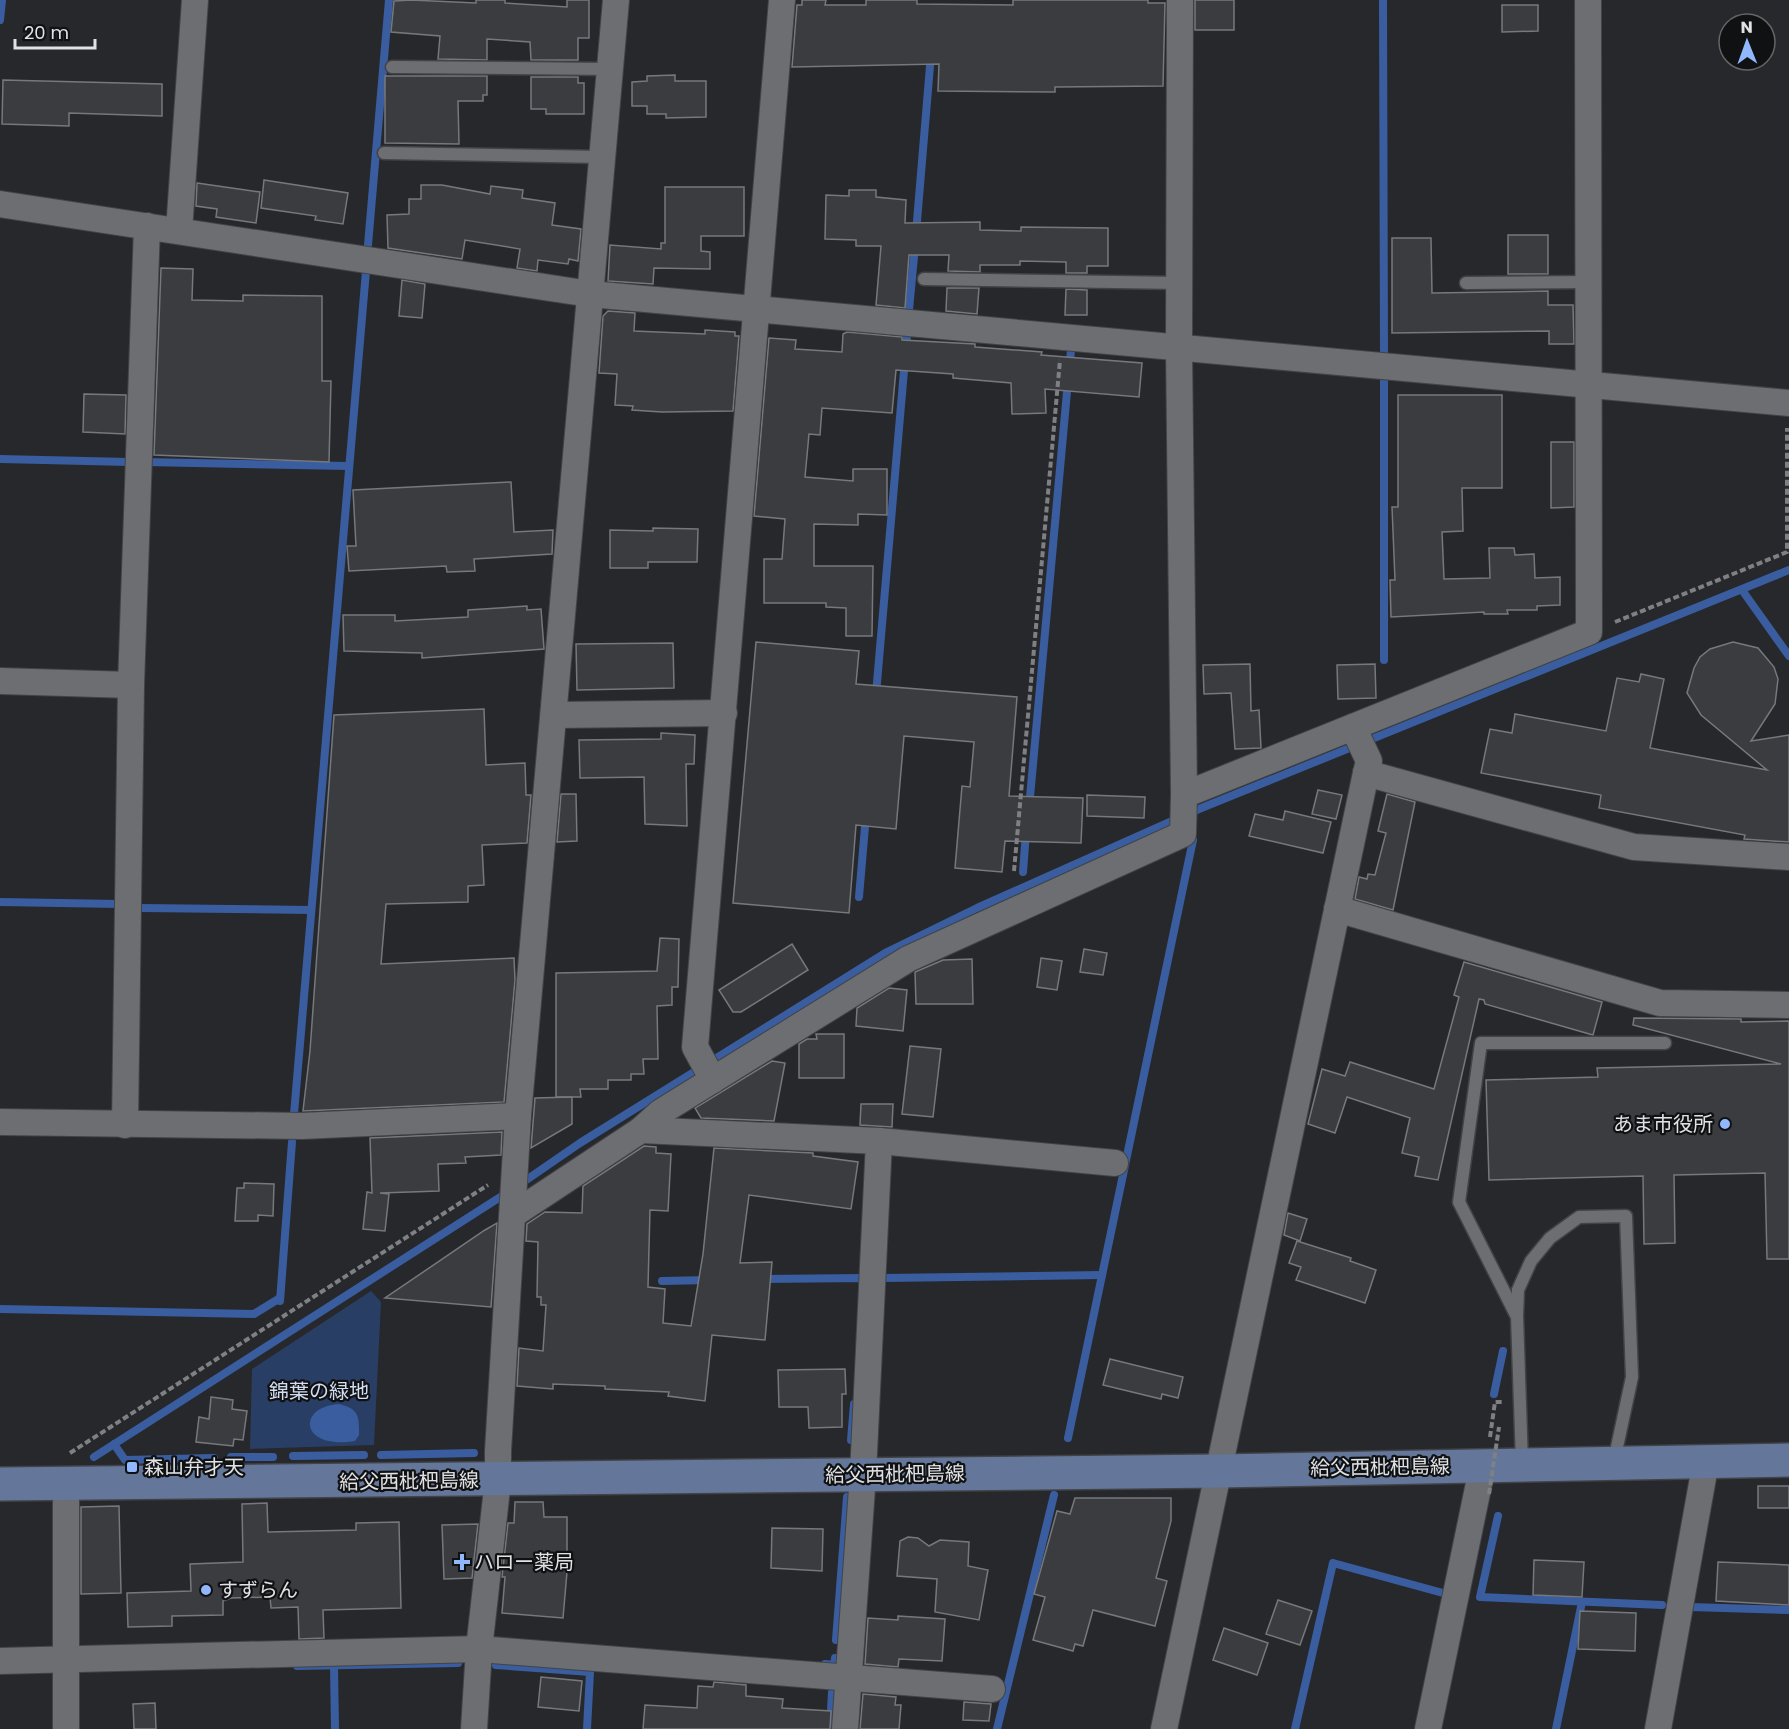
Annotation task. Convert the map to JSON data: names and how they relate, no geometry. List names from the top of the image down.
{
  "streets": {
    "main road": ["給父西枇杷島線"]
  },
  "parks": ["錦葉の緑地"],
  "places": {
    "other": ["あま市役所", "すずらん"],
    "transit": ["森山弁才天"],
    "health": ["ハロー薬局"]
  },
  "scale_bar": "20 m",
  "north": "top"
}
